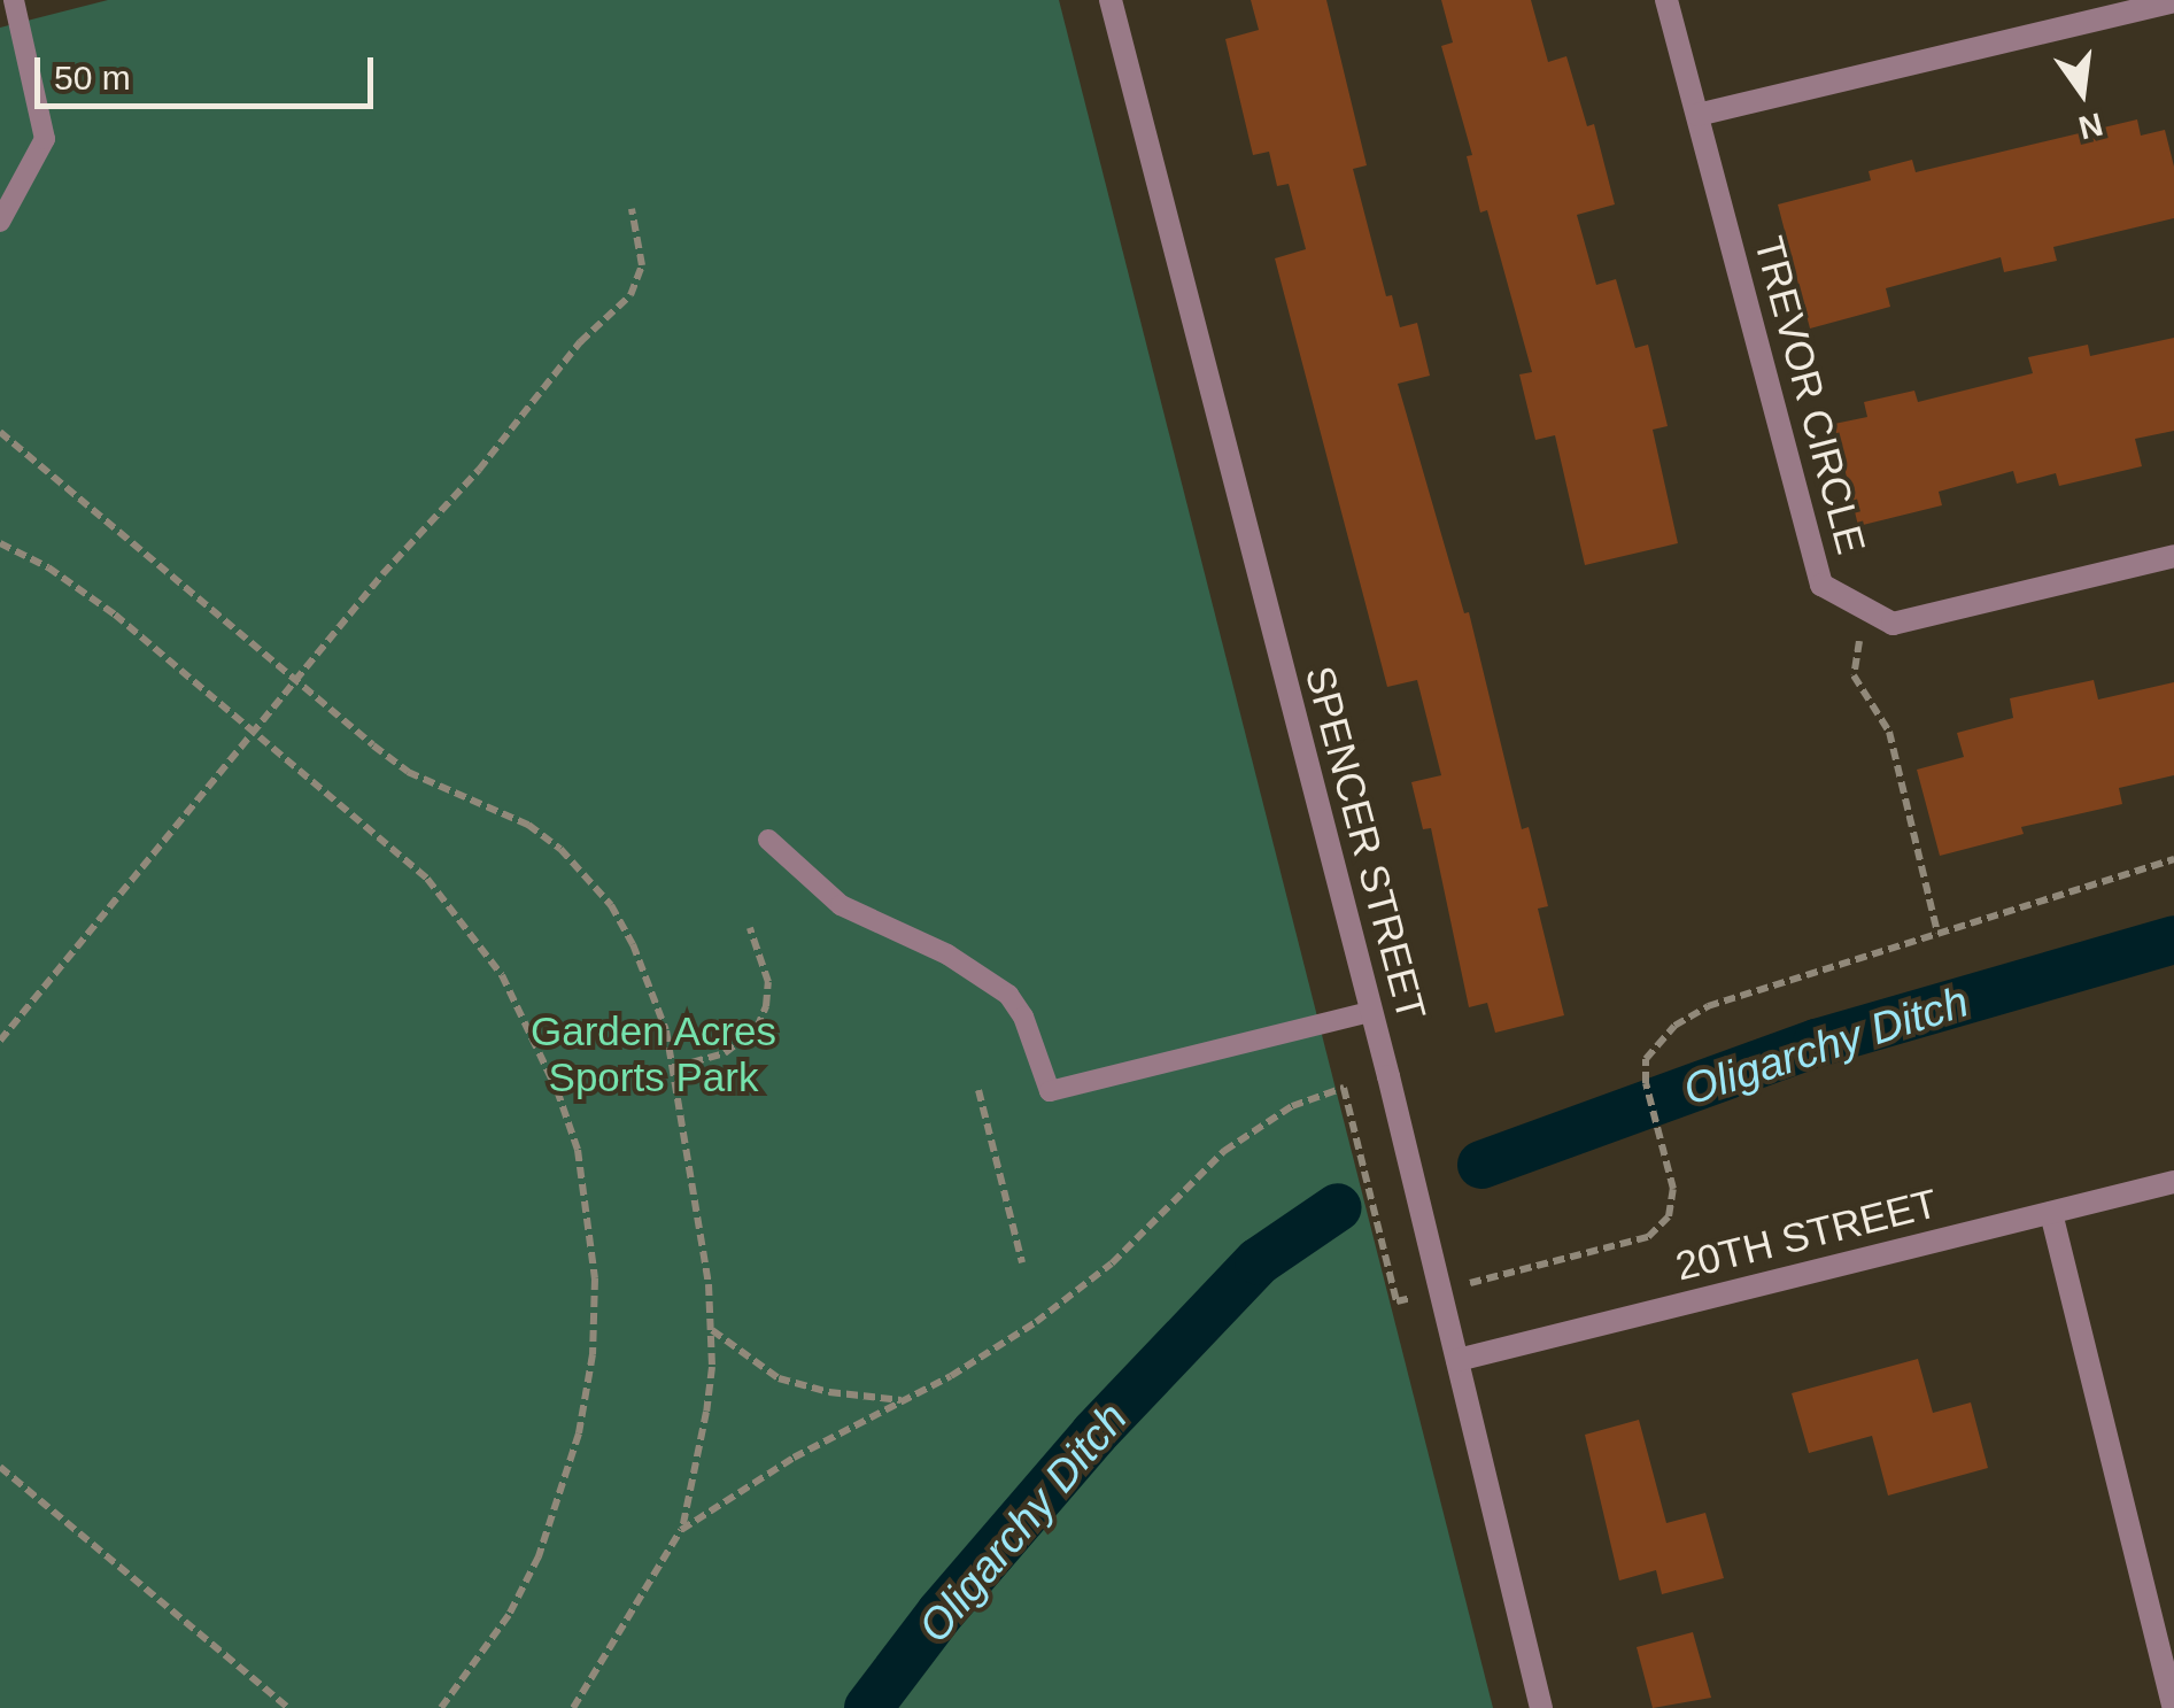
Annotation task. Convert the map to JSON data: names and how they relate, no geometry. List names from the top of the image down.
{
  "streets": {
    "street": ["TREVOR CIRCLE", "SPENCER STREET", "20TH STREET"]
  },
  "crossings": [
    ["SPENCER STREET", "20TH STREET"]
  ],
  "water": ["Oligarchy Ditch"],
  "parks": ["Garden Acres Sports Park"],
  "scale_bar": "50 m",
  "north": "bottom"
}
